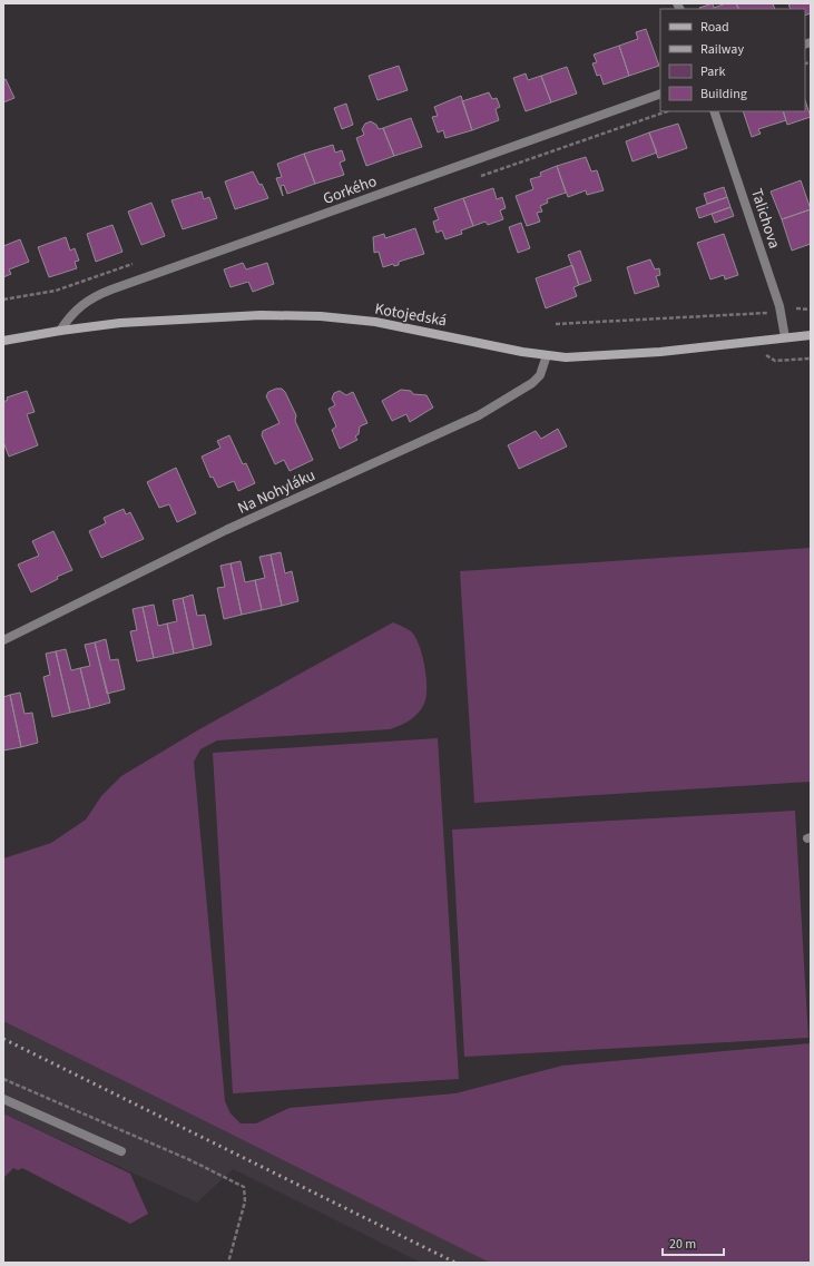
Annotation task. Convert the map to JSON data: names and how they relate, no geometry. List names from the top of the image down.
{
  "streets": {
    "main road": ["Kotojedská"],
    "street": ["Gorkého", "Talichova", "Na Nohyláku"]
  },
  "crossings": [
    ["Gorkého", "Kotojedská"],
    ["Talichova", "Kotojedská"],
    ["Kotojedská", "Na Nohyláku"]
  ],
  "legend": [
    "Road",
    "Railway",
    "Park",
    "Building"
  ],
  "scale_bar": "20 m"
}
